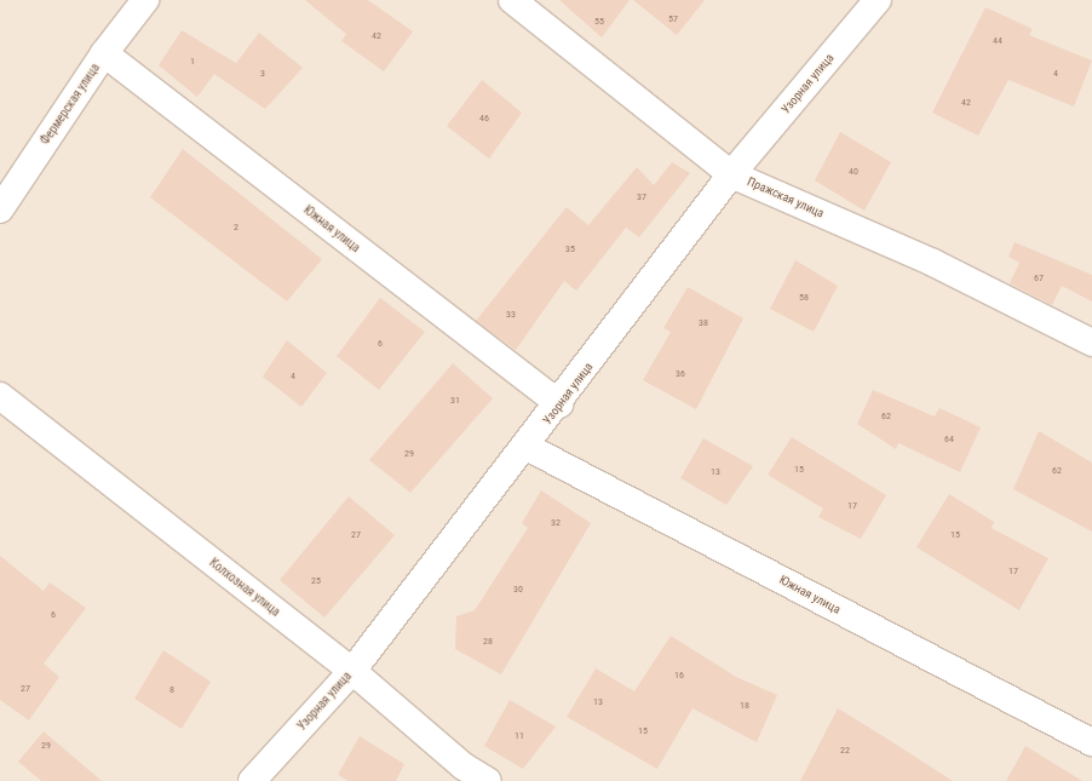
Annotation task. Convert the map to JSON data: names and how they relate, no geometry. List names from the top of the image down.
{
  "streets": {
    "street": [
      "Узорная улица",
      "Фермерская улица",
      "Пражская улица",
      "Южная улица",
      "Колхозная улица"
    ]
  },
  "crossings": [
    ["Узорная улица", "Пражская улица"],
    ["Узорная улица", "Южная улица"],
    ["Узорная улица", "Колхозная улица"],
    ["Фермерская улица", "Южная улица"]
  ],
  "house_numbers": [
    "57",
    "55",
    "42",
    "44",
    "1",
    "3",
    "4",
    "42",
    "46",
    "40",
    "37",
    "2",
    "35",
    "67",
    "58",
    "33",
    "38",
    "6",
    "36",
    "4",
    "31",
    "62",
    "64",
    "29",
    "15",
    "62",
    "13",
    "17",
    "32",
    "27",
    "15",
    "17",
    "25",
    "30",
    "6",
    "28",
    "16",
    "27",
    "8",
    "13",
    "18",
    "15",
    "11",
    "29",
    "22"
  ]
}
